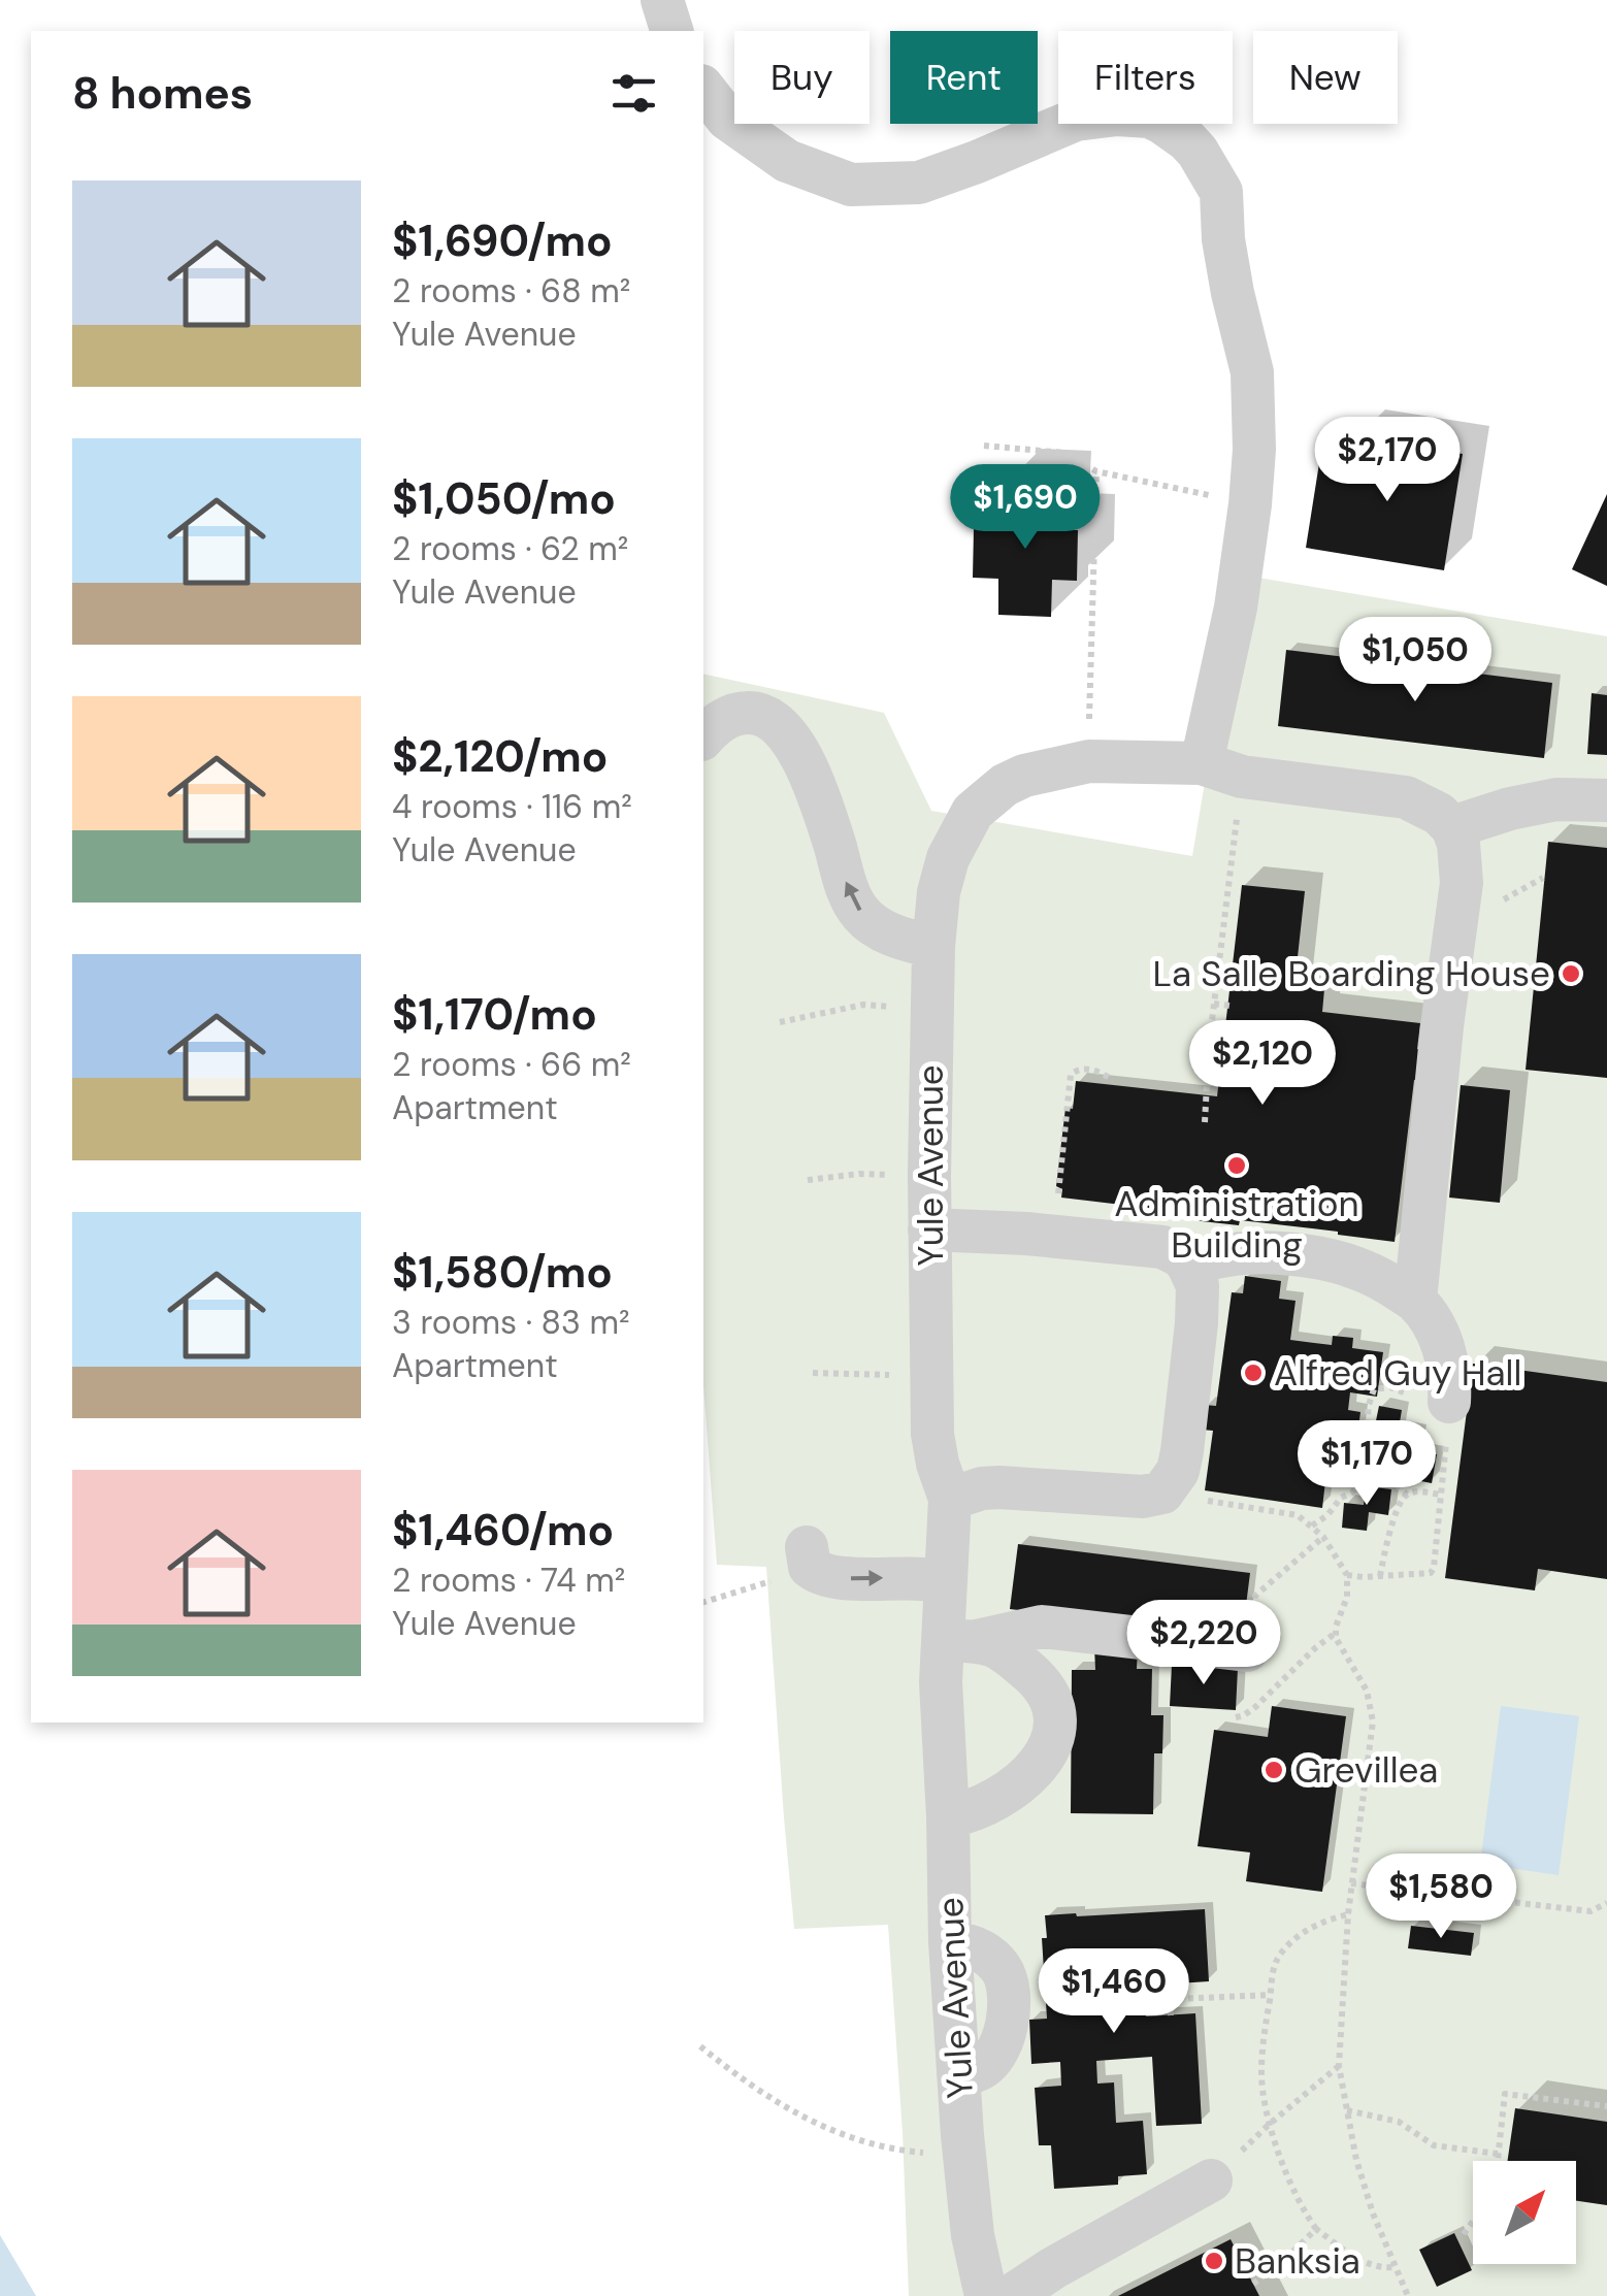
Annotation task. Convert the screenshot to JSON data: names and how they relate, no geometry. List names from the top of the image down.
{
  "streets": {
    "street": ["Yule Avenue"]
  },
  "places": [
    "La Salle Boarding House",
    "Administration Building",
    "Alfred Guy Hall",
    "Grevillea",
    "Banksia"
  ],
  "north": "top right",
  "page": {
    "chip": [
      "Buy",
      "Rent",
      "Filters",
      "New"
    ],
    "heading": "8 homes",
    "list": [
      {
        "name": "$1,690/mo",
        "note": "2 rooms · 68 m² · Yule Avenue"
      },
      {
        "name": "$1,050/mo",
        "note": "2 rooms · 62 m² · Yule Avenue"
      },
      {
        "name": "$2,120/mo",
        "note": "4 rooms · 116 m² · Yule Avenue"
      },
      {
        "name": "$1,170/mo",
        "note": "2 rooms · 66 m² · Apartment"
      },
      {
        "name": "$1,580/mo",
        "note": "3 rooms · 83 m² · Apartment"
      },
      {
        "name": "$1,460/mo",
        "note": "2 rooms · 74 m² · Yule Avenue"
      }
    ],
    "price": [
      "$2,170",
      "$1,690",
      "$1,050",
      "$2,120",
      "$1,170",
      "$2,220",
      "$1,580",
      "$1,460"
    ]
  }
}
